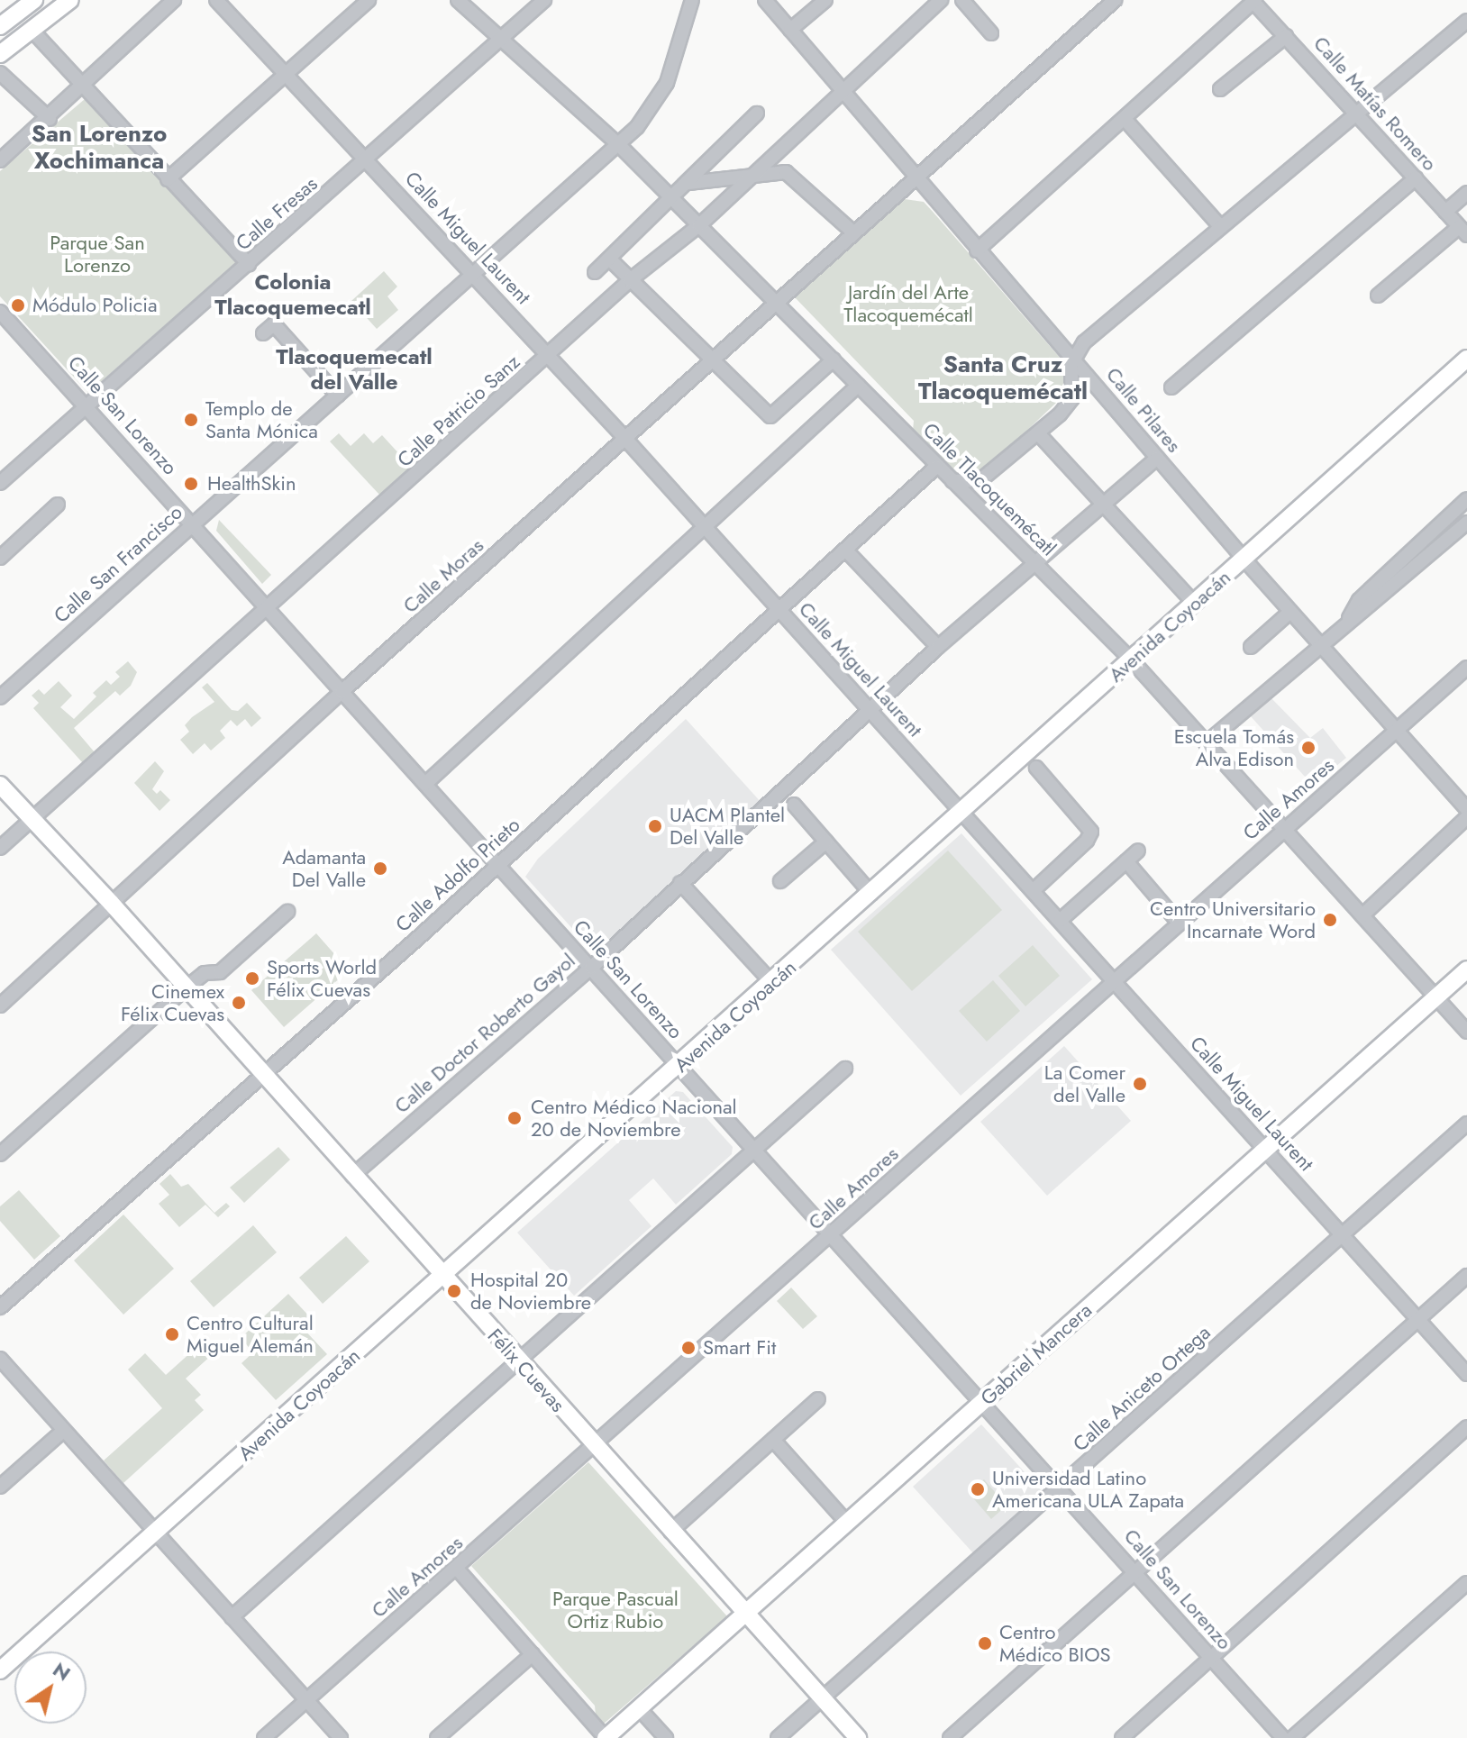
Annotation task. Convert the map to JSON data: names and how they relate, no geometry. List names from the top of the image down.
{
  "streets": {
    "main road": ["Avenida Coyoacán", "Gabriel Mancera", "Félix Cuevas"],
    "street": [
      "Calle Matías Romero",
      "Calle Fresas",
      "Calle Miguel Laurent",
      "Calle Pilares",
      "Calle Patricio Sanz",
      "Calle San Lorenzo",
      "Calle Tlacoquemécatl",
      "Calle San Francisco",
      "Calle Moras",
      "Calle Amores",
      "Calle Adolfo Prieto",
      "Calle Doctor Roberto Gayol",
      "Calle Aniceto Ortega"
    ]
  },
  "crossings": [
    ["Calle Fresas", "Calle Miguel Laurent"],
    ["Calle Fresas", "Calle San Lorenzo"],
    ["Calle Fresas", "Calle Tlacoquemécatl"],
    ["Calle Miguel Laurent", "Calle Patricio Sanz"],
    ["Calle Miguel Laurent", "Calle San Francisco"],
    ["Calle Miguel Laurent", "Calle Moras"],
    ["Calle Miguel Laurent", "Avenida Coyoacán"],
    ["Calle Miguel Laurent", "Calle Amores"],
    ["Calle Miguel Laurent", "Calle Adolfo Prieto"],
    ["Calle Miguel Laurent", "Calle Doctor Roberto Gayol"],
    ["Calle Miguel Laurent", "Gabriel Mancera"],
    ["Calle Miguel Laurent", "Calle Aniceto Ortega"],
    ["Calle Pilares", "Calle Patricio Sanz"],
    ["Calle Pilares", "Calle Moras"],
    ["Calle Pilares", "Avenida Coyoacán"],
    ["Calle Pilares", "Calle Amores"],
    ["Calle Pilares", "Calle Doctor Roberto Gayol"],
    ["Calle Patricio Sanz", "Calle San Lorenzo"],
    ["Calle Patricio Sanz", "Calle Tlacoquemécatl"],
    ["Calle Patricio Sanz", "Félix Cuevas"],
    ["Calle San Lorenzo", "Calle San Francisco"],
    ["Calle San Lorenzo", "Calle Moras"],
    ["Calle San Lorenzo", "Avenida Coyoacán"],
    ["Calle San Lorenzo", "Calle Amores"],
    ["Calle San Lorenzo", "Calle Adolfo Prieto"],
    ["Calle San Lorenzo", "Calle Doctor Roberto Gayol"],
    ["Calle San Lorenzo", "Gabriel Mancera"],
    ["Calle San Lorenzo", "Calle Aniceto Ortega"],
    ["Calle Tlacoquemécatl", "Calle San Francisco"],
    ["Calle Tlacoquemécatl", "Calle Moras"],
    ["Calle Tlacoquemécatl", "Avenida Coyoacán"],
    ["Calle Tlacoquemécatl", "Calle Amores"],
    ["Calle Tlacoquemécatl", "Calle Adolfo Prieto"],
    ["Calle Tlacoquemécatl", "Calle Doctor Roberto Gayol"],
    ["Calle Tlacoquemécatl", "Gabriel Mancera"],
    ["Calle Moras", "Félix Cuevas"],
    ["Avenida Coyoacán", "Félix Cuevas"],
    ["Calle Amores", "Félix Cuevas"],
    ["Calle Adolfo Prieto", "Félix Cuevas"],
    ["Calle Doctor Roberto Gayol", "Félix Cuevas"],
    ["Gabriel Mancera", "Félix Cuevas"],
    ["Félix Cuevas", "Calle Aniceto Ortega"]
  ],
  "districts": [
    "San Lorenzo Xochimanca",
    "Colonia Tlacoquemecatl",
    "Tlacoquemecatl del Valle",
    "Santa Cruz Tlacoquemécatl"
  ],
  "parks": ["Parque San Lorenzo", "Jardín del Arte Tlacoquemécatl", "Parque Pascual Ortiz Rubio"],
  "places": [
    "Módulo Policia",
    "Templo de Santa Mónica",
    "HealthSkin",
    "Escuela Tomás Alva Edison",
    "UACM Plantel Del Valle",
    "Adamanta Del Valle",
    "Centro Universitario Incarnate Word",
    "Sports World Félix Cuevas",
    "Cinemex Félix Cuevas",
    "La Comer del Valle",
    "Centro Médico Nacional 20 de Noviembre",
    "Hospital 20 de Noviembre",
    "Centro Cultural Miguel Alemán",
    "Smart Fit",
    "Universidad Latino Americana ULA Zapata",
    "Centro Médico BIOS"
  ],
  "north": "top right"
}
